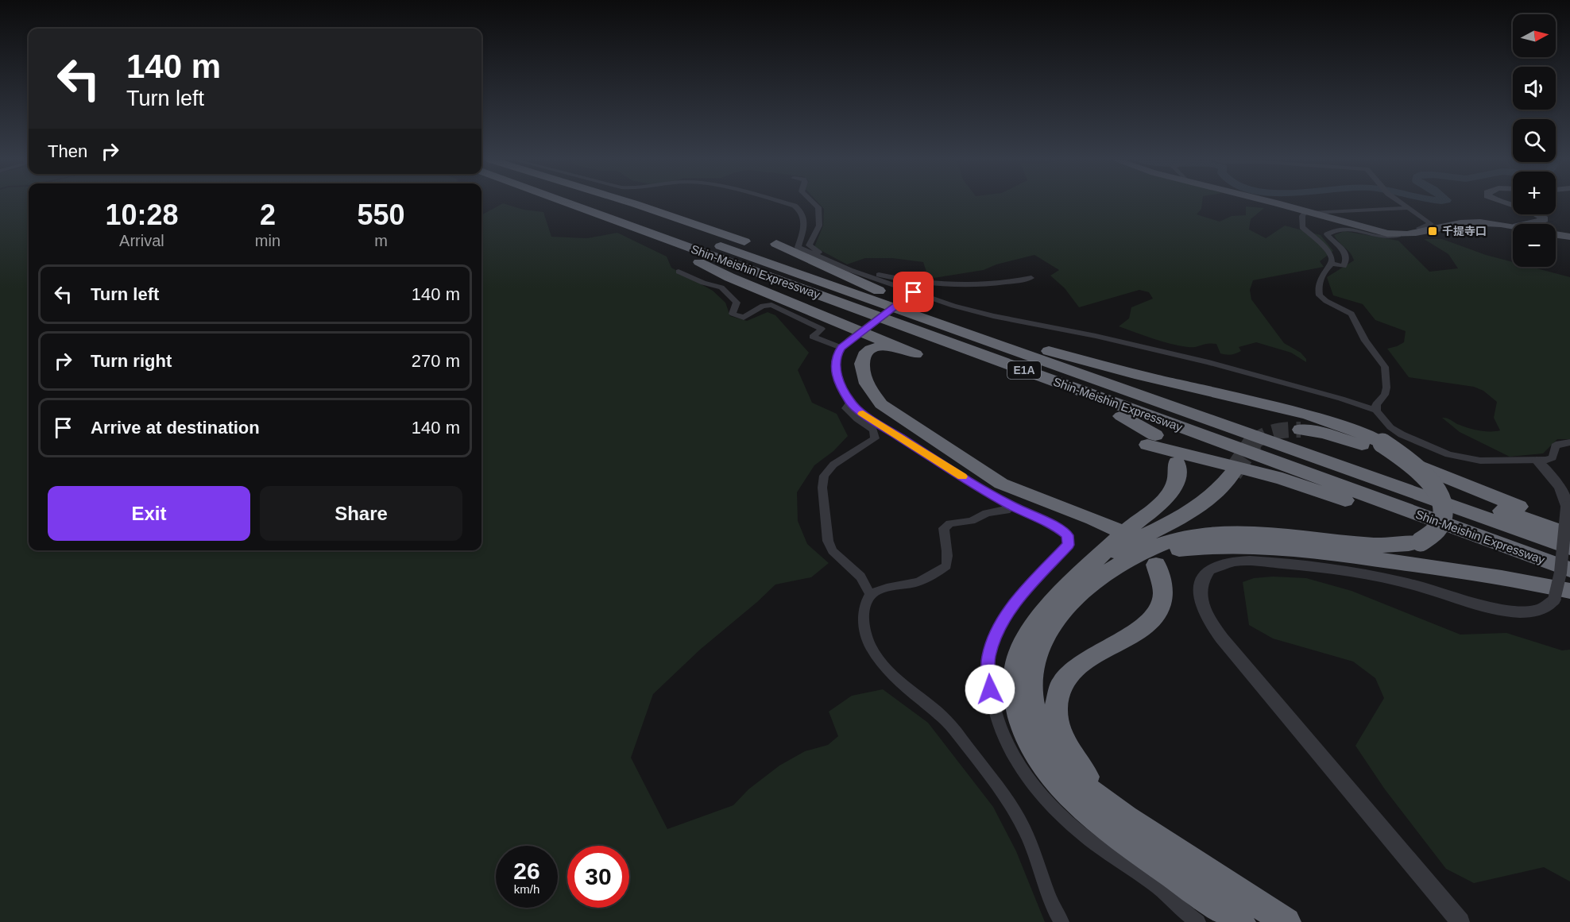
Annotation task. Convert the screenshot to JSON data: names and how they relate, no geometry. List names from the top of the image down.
{
  "streets": {
    "highway": ["Shin-Meishin Expressway", "E1A"]
  },
  "places": {
    "transit": ["千提寺口"]
  },
  "north": "right",
  "page": {
    "map_buttons": ["+", "−"],
    "turn": ["140 m", "Turn left"],
    "then": "Then",
    "eta": [
      "10:28",
      "Arrival",
      "2",
      "min",
      "550",
      "m"
    ],
    "list": [
      {
        "name": "Turn left",
        "value": "140 m"
      },
      {
        "name": "Turn right",
        "value": "270 m"
      },
      {
        "name": "Arrive at destination",
        "value": "140 m"
      }
    ],
    "buttons": ["Exit", "Share"],
    "speed": "26 km/h",
    "limit": "30"
  }
}
